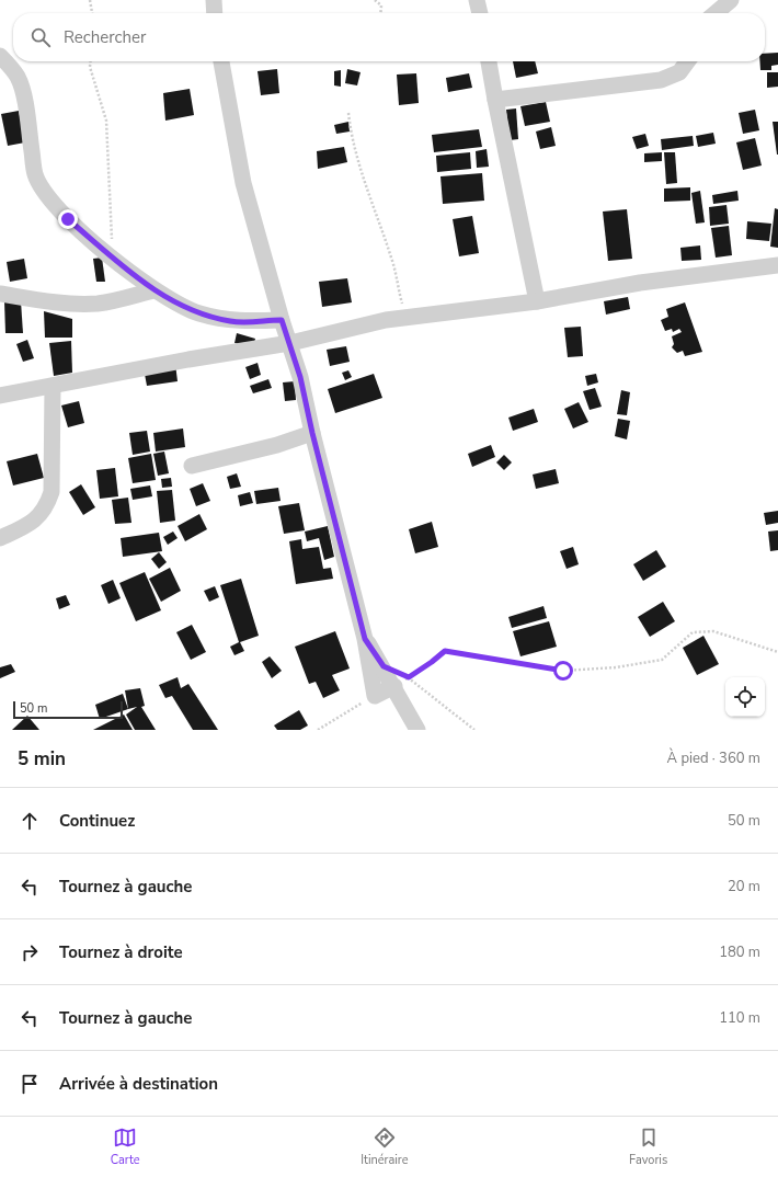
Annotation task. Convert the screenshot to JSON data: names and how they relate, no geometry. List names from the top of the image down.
{
  "scale_bar": "50 m",
  "page": {
    "search": "Rechercher",
    "scale": "50 m",
    "heading": ["5 min", "À pied · 360 m"],
    "list": [
      ["Continuez", "50 m"],
      ["Tournez à gauche", "20 m"],
      ["Tournez à droite", "180 m"],
      ["Tournez à gauche", "110 m"],
      "Arrivée à destination"
    ],
    "nav": ["Carte", "Itinéraire", "Favoris"]
  }
}
